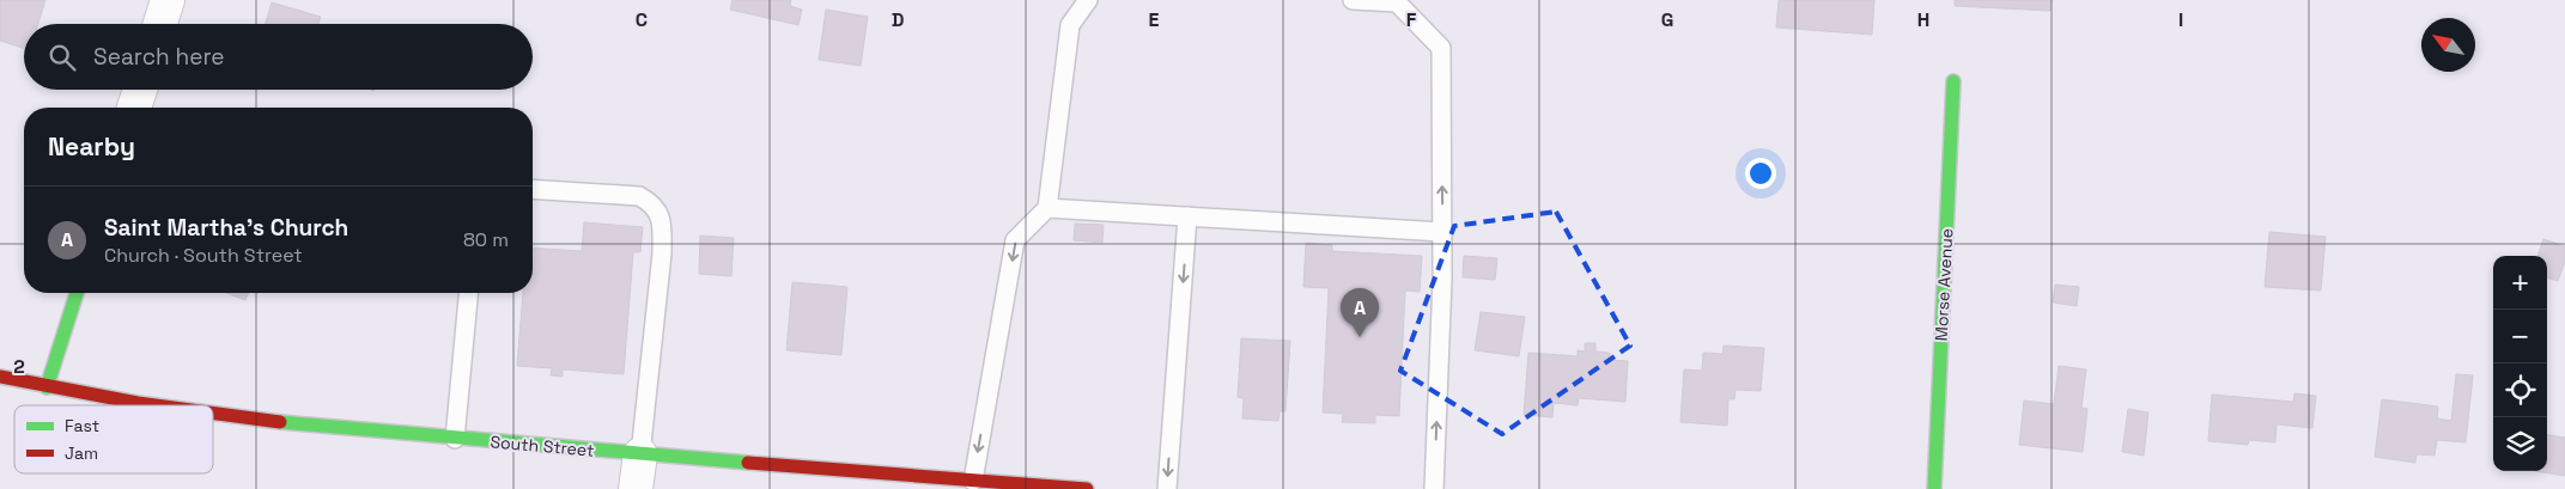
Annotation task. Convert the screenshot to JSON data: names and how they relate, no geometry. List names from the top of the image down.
{
  "streets": {
    "main road": ["Morse Avenue", "South Street"]
  },
  "legend": ["Fast", "Jam"],
  "north": "top left",
  "page": {
    "search": "Search here",
    "heading": "Nearby",
    "list": [
      {
        "mark": "A",
        "name": "Saint Martha's Church",
        "note": "Church · South Street",
        "value": "80 m"
      }
    ],
    "map_buttons": ["+", "−"],
    "pins": "A"
  },
  "grid": {
    "columns": [
      "C",
      "D",
      "E",
      "F",
      "G",
      "H",
      "I"
    ],
    "rows": ["2"]
  }
}
